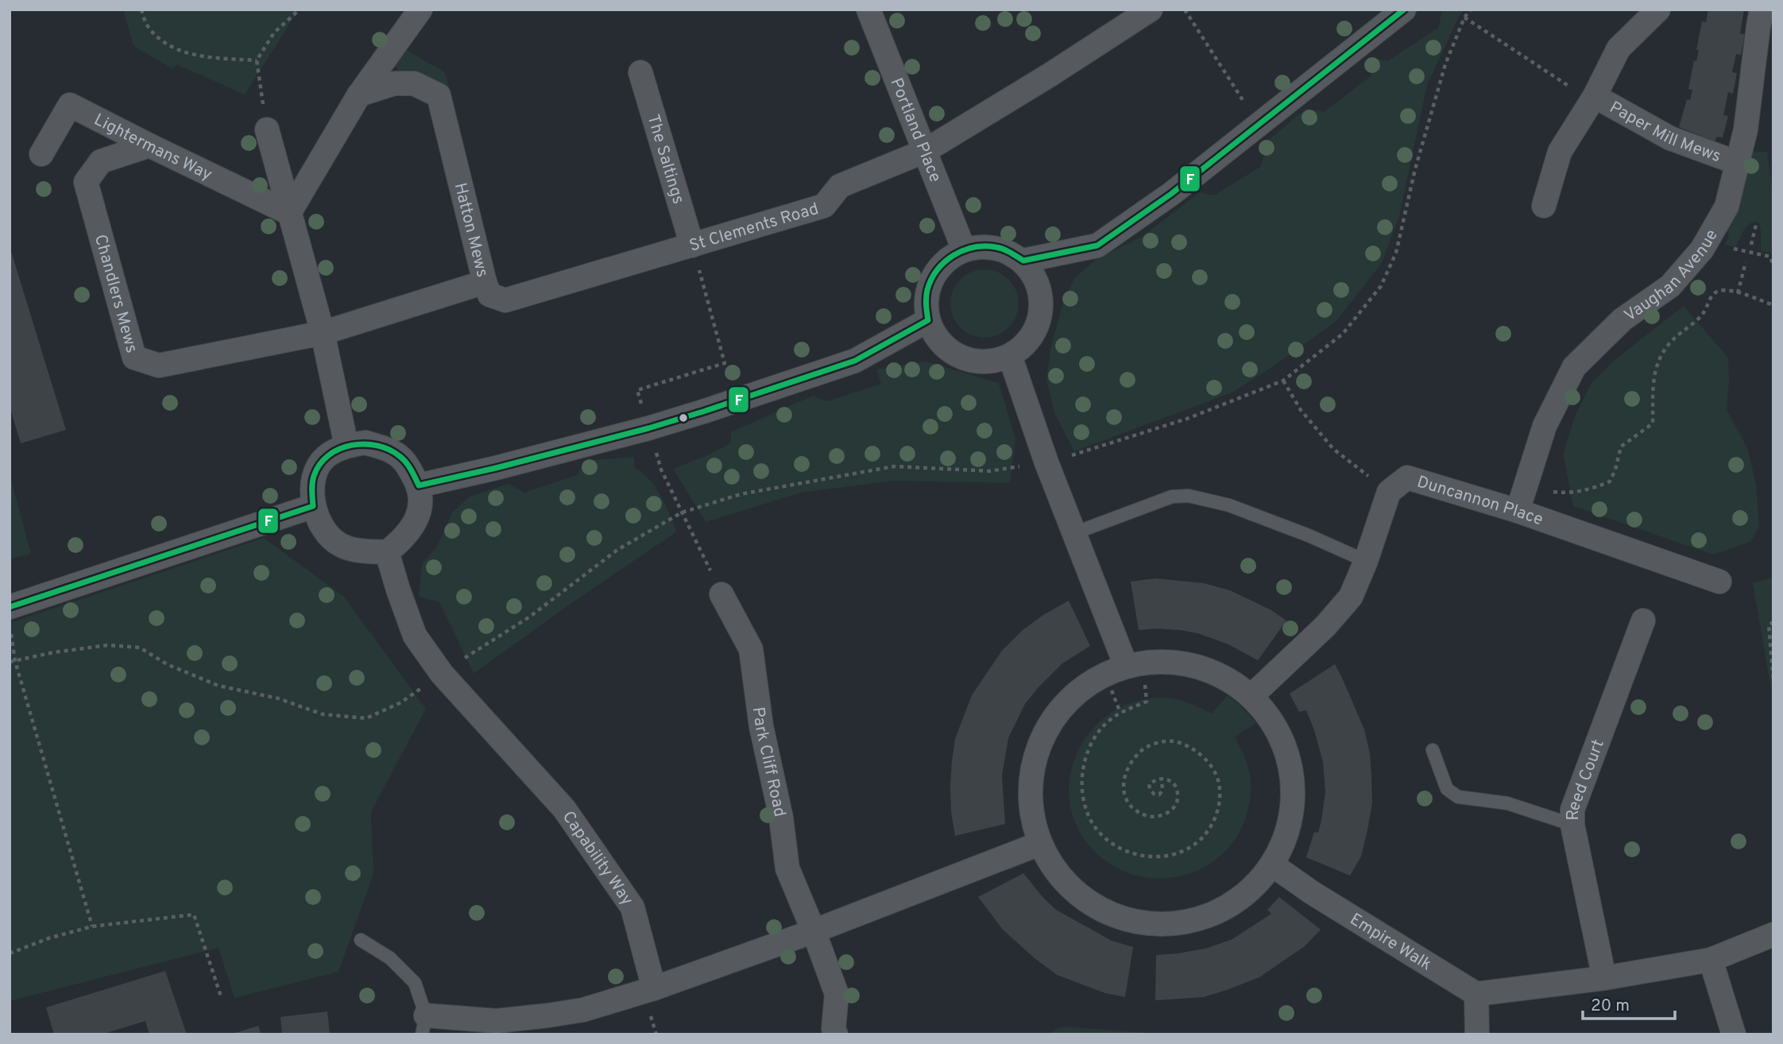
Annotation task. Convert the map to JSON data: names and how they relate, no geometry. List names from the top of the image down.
{
  "streets": {
    "street": [
      "Portland Place",
      "Paper Mill Mews",
      "Lightermans Way",
      "The Saltings",
      "St Clements Road",
      "Hatton Mews",
      "Vaughan Avenue",
      "Chandlers Mews",
      "Duncannon Place",
      "Park Cliff Road",
      "Reed Court",
      "Capability Way",
      "Empire Walk"
    ]
  },
  "crossings": [
    ["Portland Place", "St Clements Road"],
    ["Paper Mill Mews", "Vaughan Avenue"],
    ["Lightermans Way", "Chandlers Mews"],
    ["The Saltings", "St Clements Road"],
    ["St Clements Road", "Hatton Mews"],
    ["Hatton Mews", "Chandlers Mews"],
    ["Vaughan Avenue", "Duncannon Place"]
  ],
  "lines": ["transit line F"],
  "scale_bar": "20 m"
}
